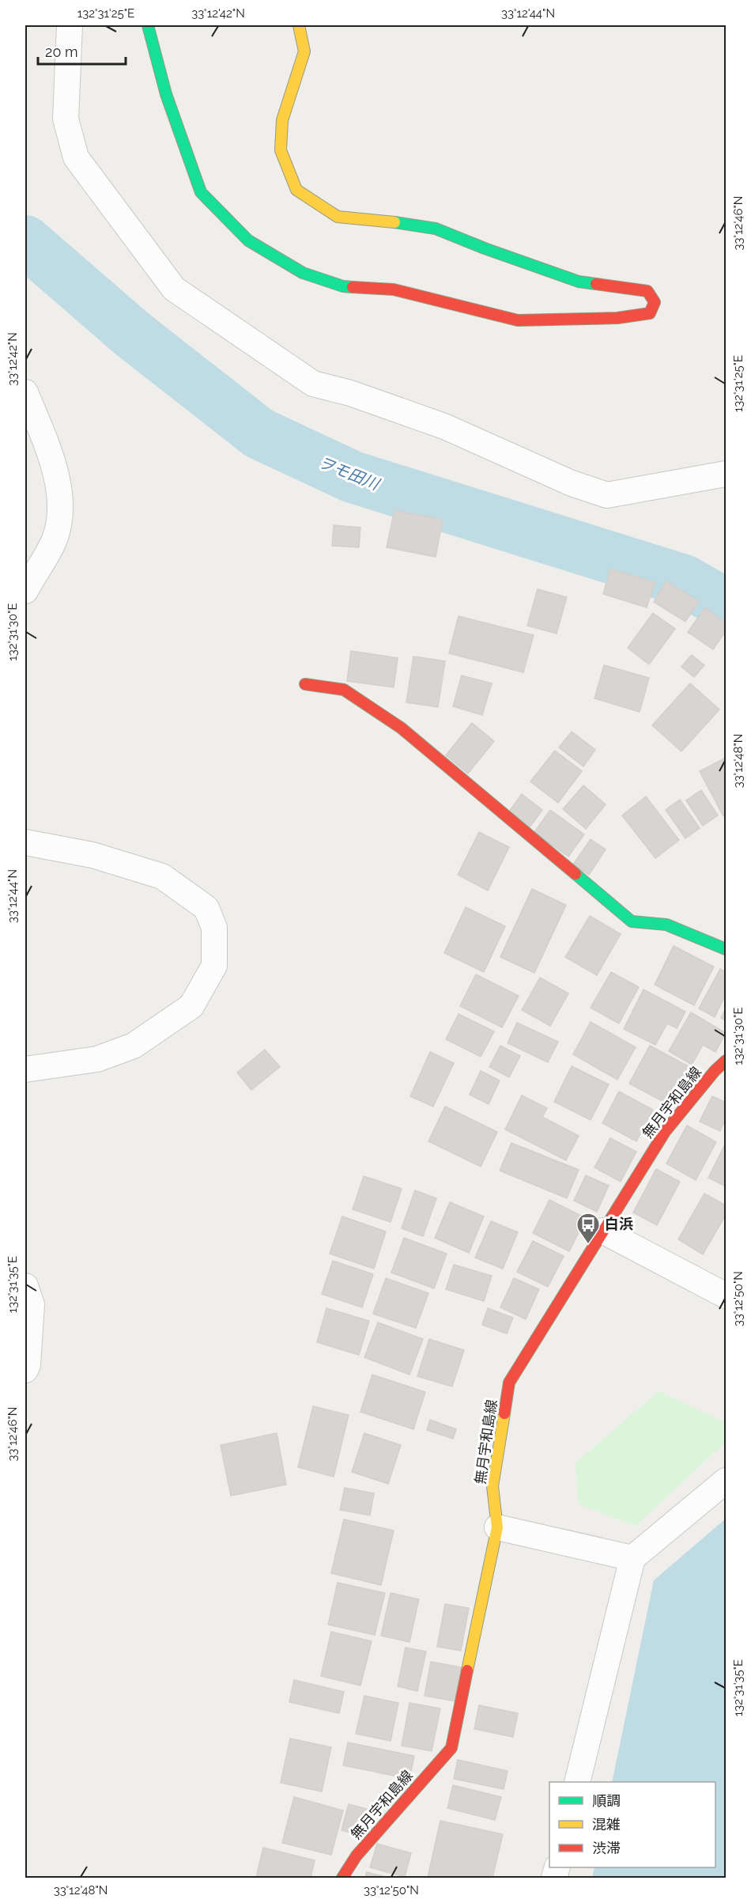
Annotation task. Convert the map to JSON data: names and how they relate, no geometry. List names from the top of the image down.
{
  "streets": {
    "street": ["無月宇和島線"]
  },
  "water": ["ヲモ田川"],
  "places": {
    "bus stop": ["白浜"]
  },
  "legend": ["順調", "混雑", "渋滞"],
  "scale_bar": "20 m",
  "coordinates": [
    "132°31'25\"E",
    "33°12'42\"N",
    "33°12'44\"N",
    "33°12'46\"N",
    "132°31'30\"E",
    "33°12'48\"N",
    "132°31'35\"E",
    "33°12'50\"N"
  ]
}
